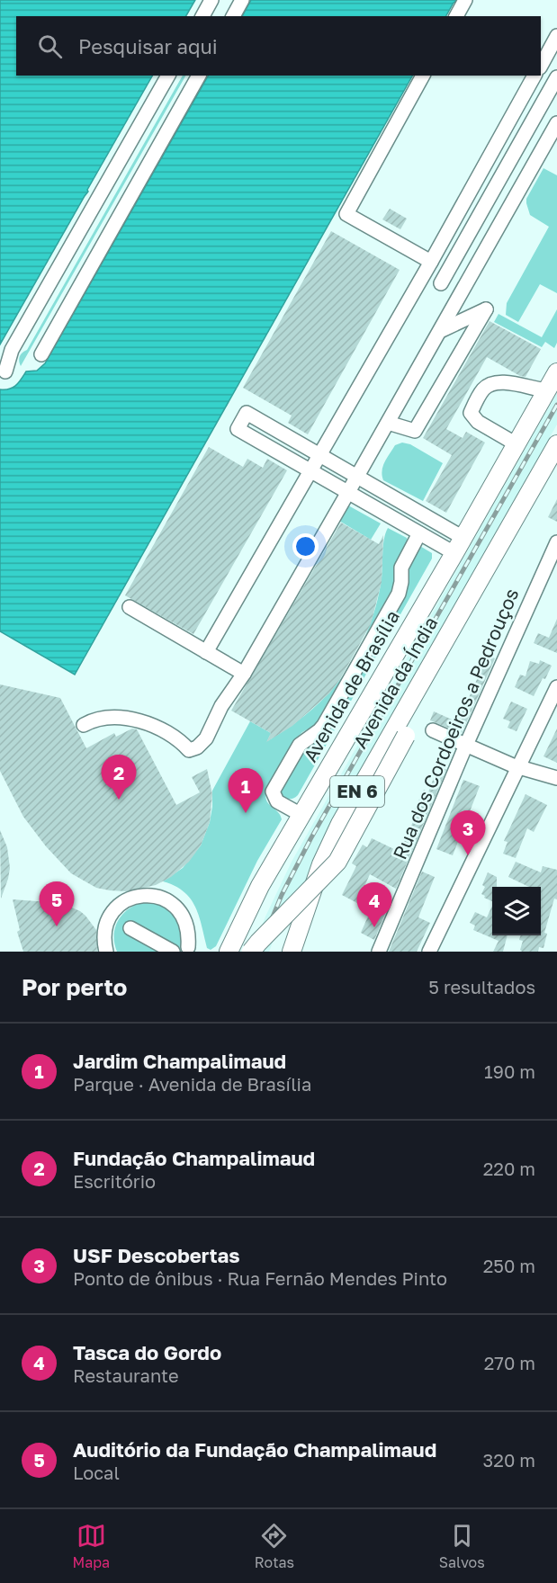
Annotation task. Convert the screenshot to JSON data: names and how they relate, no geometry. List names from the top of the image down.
{
  "streets": {
    "main road": ["Avenida da Índia", "Avenida de Brasília", "EN 6"],
    "street": ["Rua dos Cordoeiros a Pedrouços"]
  },
  "page": {
    "search": "Pesquisar aqui",
    "pins": [
      "2",
      "1",
      "3",
      "5",
      "4"
    ],
    "heading": ["Por perto", "5 resultados"],
    "list": [
      {
        "mark": "1",
        "name": "Jardim Champalimaud",
        "note": "Parque · Avenida de Brasília",
        "value": "190 m"
      },
      {
        "mark": "2",
        "name": "Fundação Champalimaud",
        "note": "Escritório",
        "value": "220 m"
      },
      {
        "mark": "3",
        "name": "USF Descobertas",
        "note": "Ponto de ônibus · Rua Fernão Mendes Pinto",
        "value": "250 m"
      },
      {
        "mark": "4",
        "name": "Tasca do Gordo",
        "note": "Restaurante",
        "value": "270 m"
      },
      {
        "mark": "5",
        "name": "Auditório da Fundação Champalimaud",
        "note": "Local",
        "value": "320 m"
      }
    ],
    "nav": ["Mapa", "Rotas", "Salvos"]
  }
}
